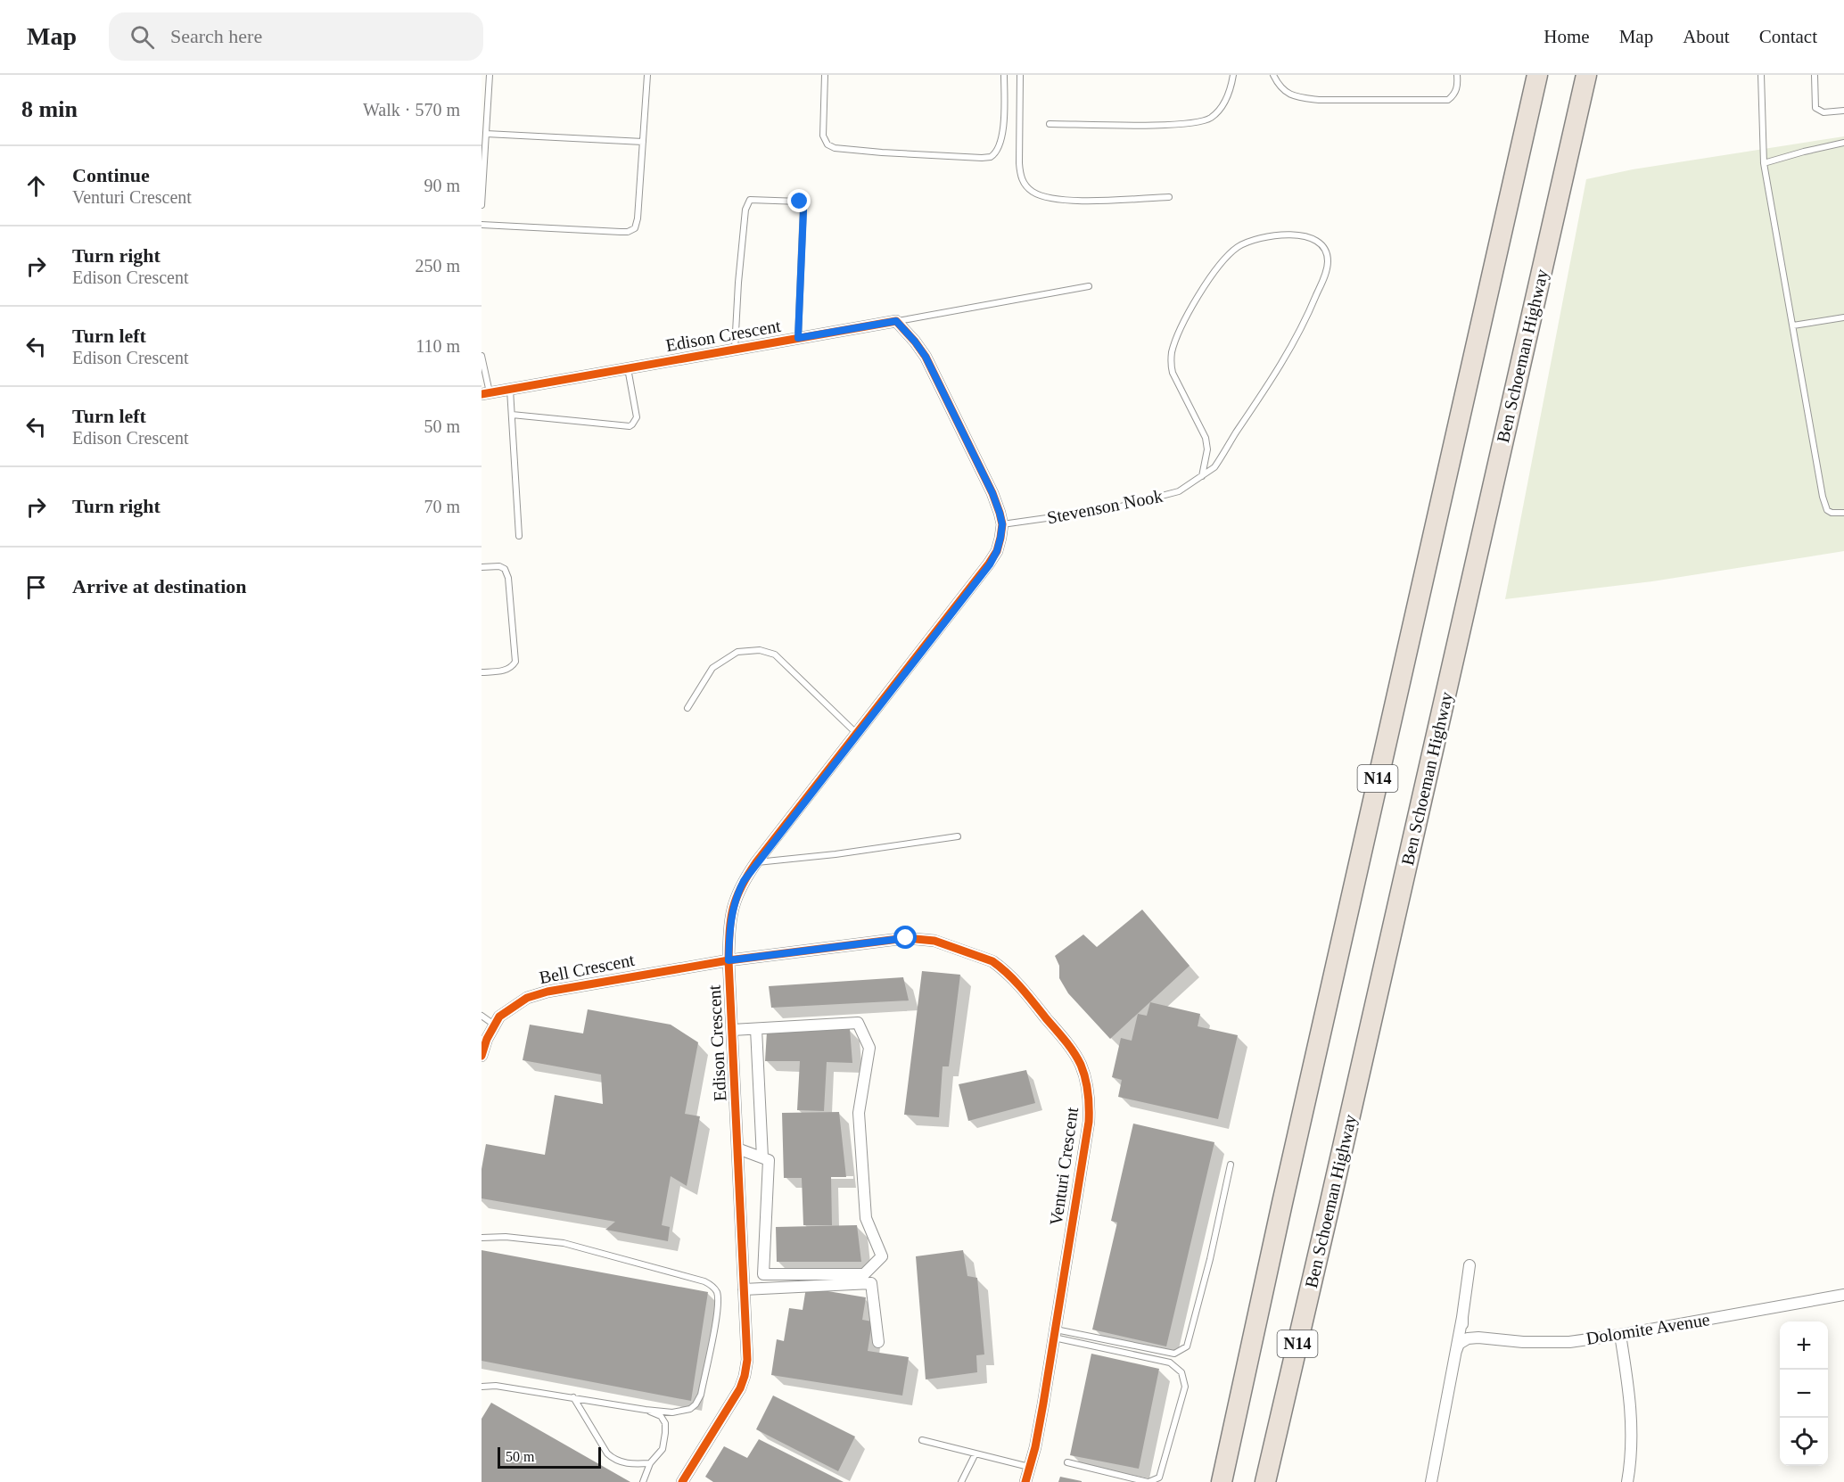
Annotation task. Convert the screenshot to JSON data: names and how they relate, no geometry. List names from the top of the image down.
{
  "streets": {
    "highway": ["Ben Schoeman Highway", "N14"],
    "street": [
      "Edison Crescent",
      "Bell Crescent",
      "Venturi Crescent",
      "Dolomite Avenue"
    ],
    "lane": ["Stevenson Nook"]
  },
  "crossings": [
    ["Edison Crescent", "Stevenson Nook"],
    ["Edison Crescent", "Bell Crescent"],
    ["Edison Crescent", "Venturi Crescent"],
    ["Bell Crescent", "Venturi Crescent"]
  ],
  "scale_bar": "50 m",
  "page": {
    "header": "Map",
    "search": "Search here",
    "nav": [
      "Home",
      "Map",
      "About",
      "Contact"
    ],
    "heading": ["8 min", "Walk · 570 m"],
    "list": [
      ["Continue", "Venturi Crescent", "90 m"],
      ["Turn right", "Edison Crescent", "250 m"],
      ["Turn left", "Edison Crescent", "110 m"],
      ["Turn left", "Edison Crescent", "50 m"],
      ["Turn right", "70 m"],
      "Arrive at destination"
    ],
    "map_buttons": ["+", "−"],
    "scale": "50 m"
  }
}
